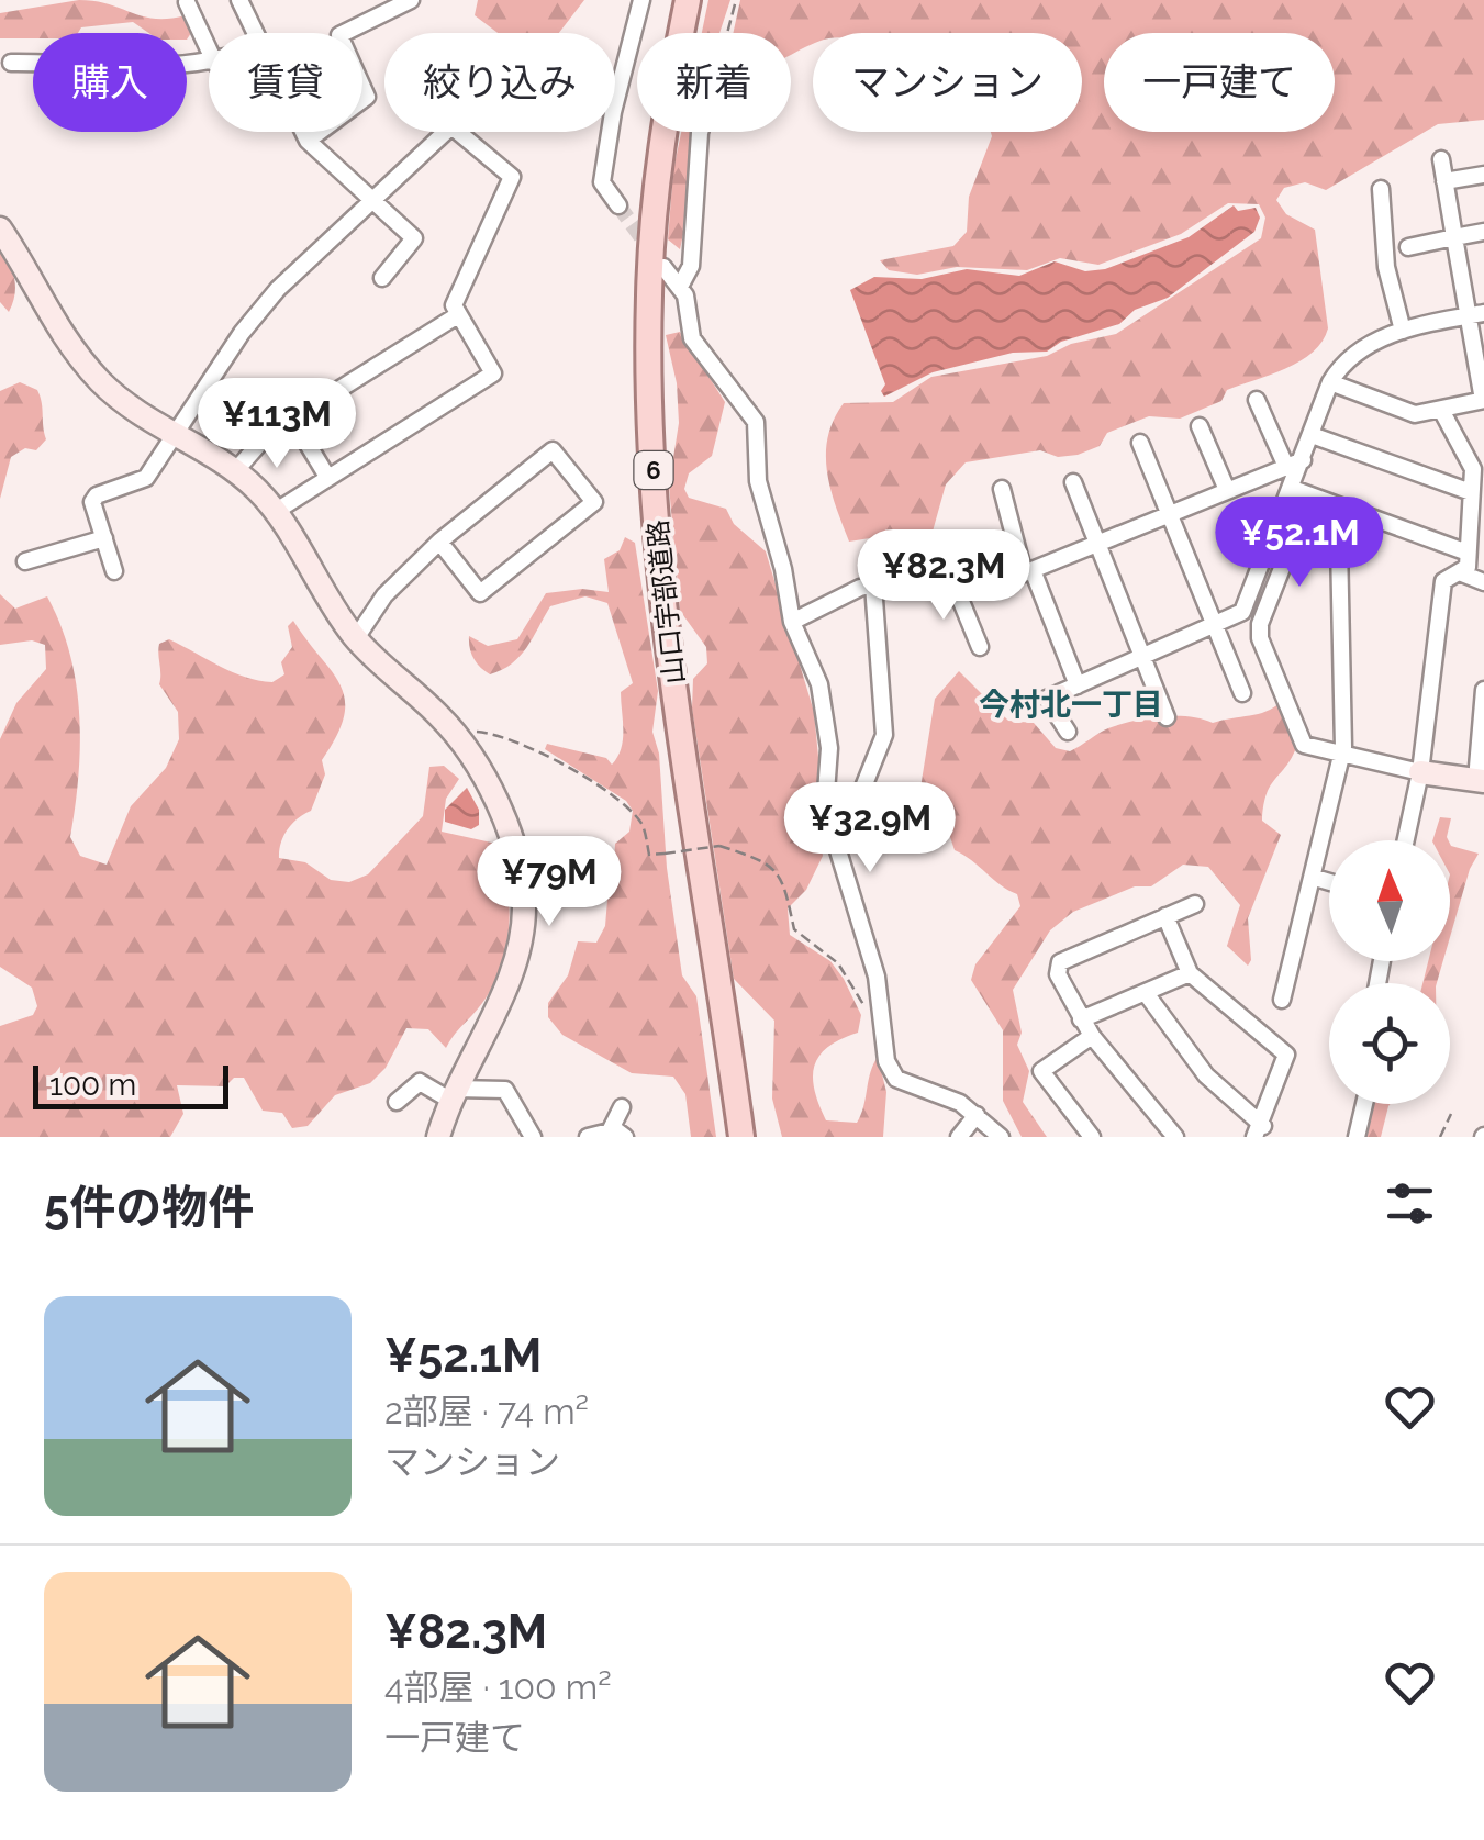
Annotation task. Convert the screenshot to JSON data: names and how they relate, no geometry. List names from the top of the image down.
{
  "streets": {
    "main road": ["6", "山口宇部道路"]
  },
  "districts": ["今村北一丁目"],
  "scale_bar": "100 m",
  "north": "top",
  "page": {
    "chip": [
      "購入",
      "賃貸",
      "絞り込み",
      "新着",
      "マンション",
      "一戸建て"
    ],
    "price": [
      "¥113M",
      "¥52.1M",
      "¥82.3M",
      "¥32.9M",
      "¥79M"
    ],
    "scale": "100 m",
    "heading": "5件の物件",
    "list": [
      {
        "name": "¥52.1M",
        "note": "2部屋 · 74 m² · マンション"
      },
      {
        "name": "¥82.3M",
        "note": "4部屋 · 100 m² · 一戸建て"
      }
    ]
  }
}
